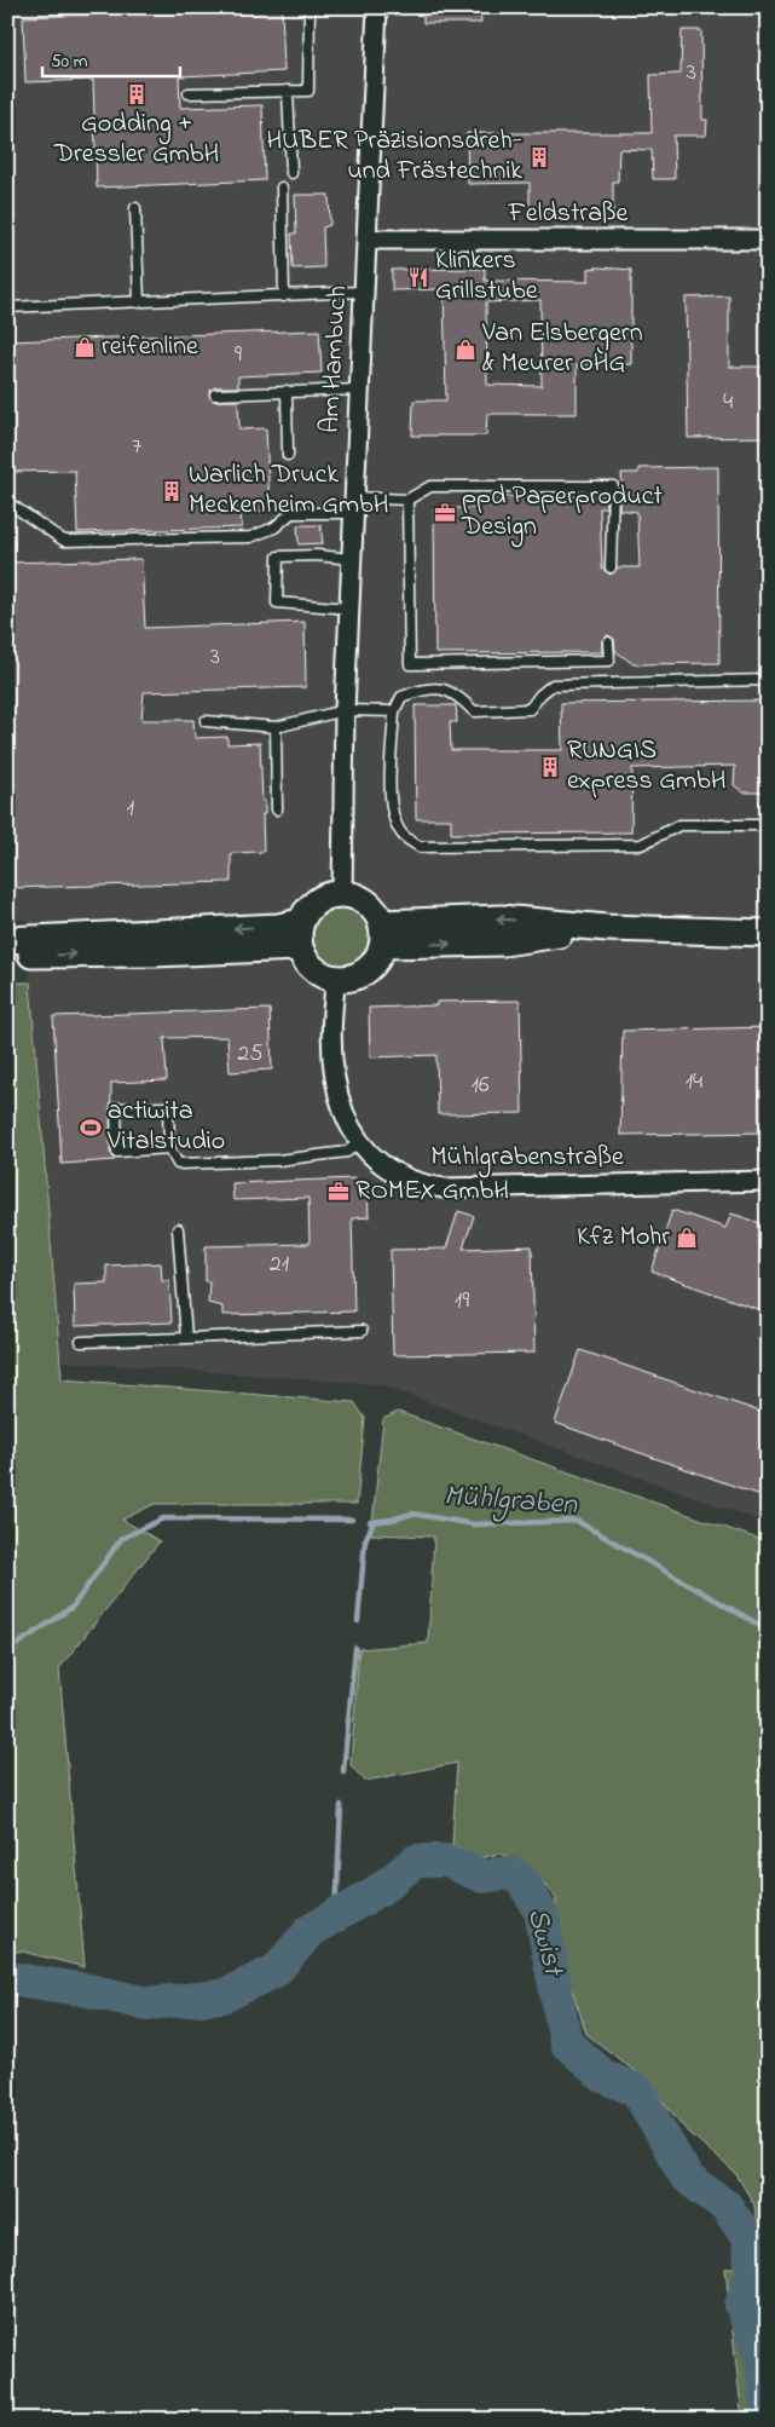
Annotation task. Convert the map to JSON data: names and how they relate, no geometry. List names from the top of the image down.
{
  "streets": {
    "street": ["Feldstraße", "Am Hambuch", "Mühlgrabenstraße"]
  },
  "crossings": [
    ["Feldstraße", "Am Hambuch"],
    ["Am Hambuch", "Mühlgrabenstraße"]
  ],
  "water": ["Mühlgraben", "Swist"],
  "places": {
    "building": [
      "Godding + Dressler GmbH",
      "HUBER Präzisionsdreh- und Frästechnik",
      "Warlich Druck Meckenheim GmbH",
      "RUNGIS express GmbH"
    ],
    "restaurant": ["Klinkers Grillstube"],
    "shop": ["reifenline", "Van Elsbergern & Meurer oHG", "Kfz Mohr"],
    "office": ["ppd Paperproduct Design", "ROMEX GmbH"],
    "sports": ["actiwita Vitalstudio"]
  },
  "house_numbers": [
    "3",
    "9",
    "4",
    "7",
    "3",
    "1",
    "25",
    "14",
    "16",
    "21",
    "19"
  ],
  "scale_bar": "50 m"
}
